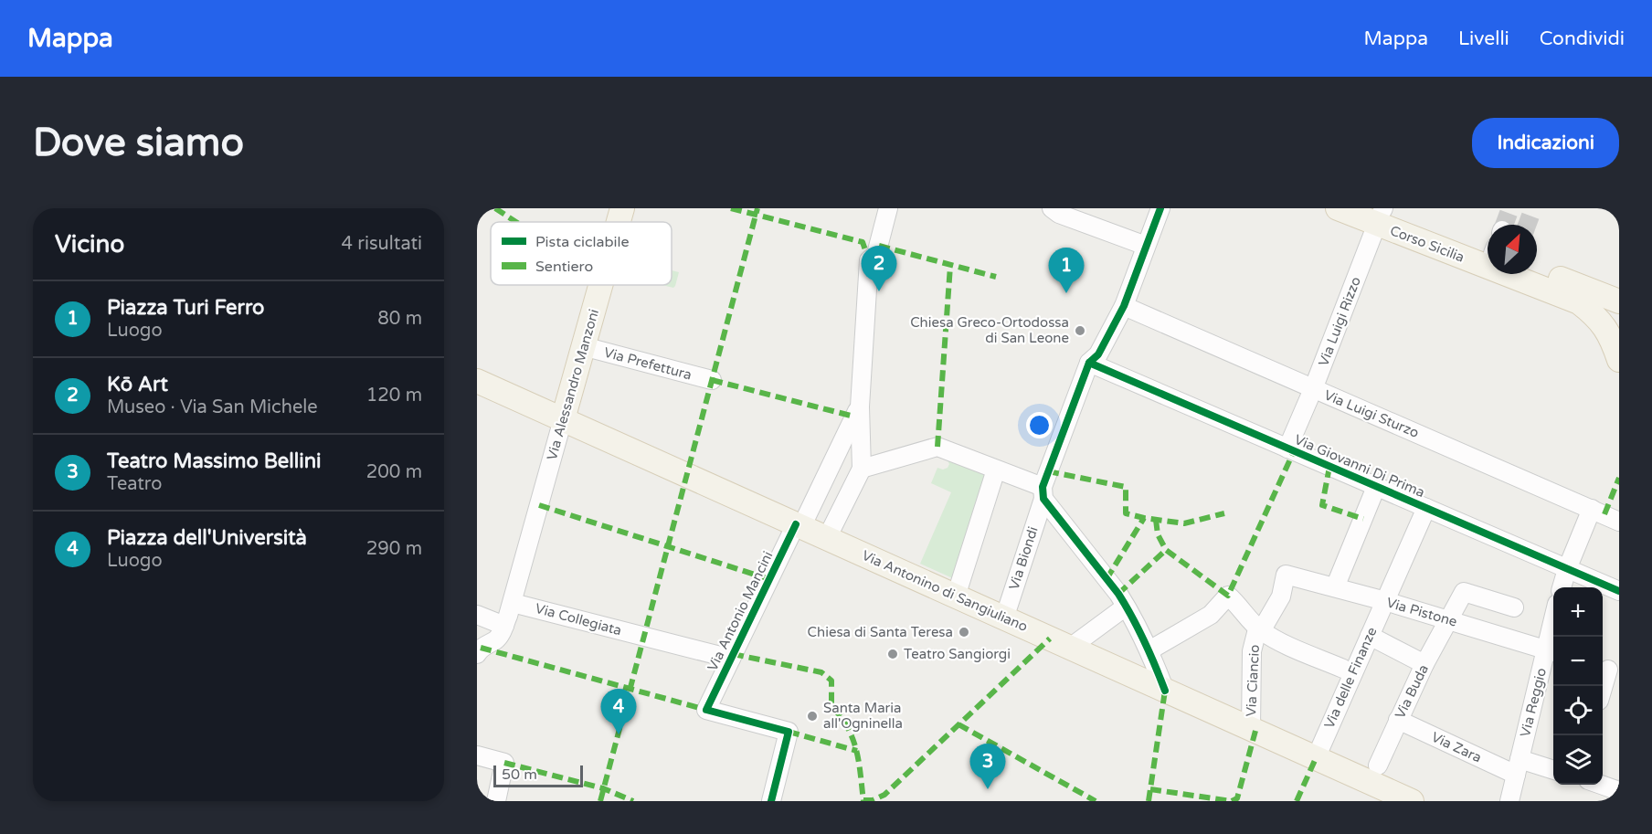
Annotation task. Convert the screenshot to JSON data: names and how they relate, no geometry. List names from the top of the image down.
{
  "streets": {
    "main road": ["Corso Sicilia", "Via Alessandro Manzoni", "Via Antonino di Sangiuliano"],
    "street": [
      "Via Luigi Rizzo",
      "Via Prefettura",
      "Via Luigi Sturzo",
      "Via Giovanni Di Prima",
      "Via Biondi",
      "Via Antonio Mancini",
      "Via Pistone",
      "Via Collegiata",
      "Via delle Finanze",
      "Via Ciancio",
      "Via Buda",
      "Via Reggio",
      "Via Zara"
    ]
  },
  "crossings": [
    ["Corso Sicilia", "Via Luigi Rizzo"],
    ["Via Luigi Rizzo", "Via Luigi Sturzo"],
    ["Via Luigi Rizzo", "Via Giovanni Di Prima"],
    ["Via Prefettura", "Via Alessandro Manzoni"],
    ["Via Alessandro Manzoni", "Via Antonino di Sangiuliano"],
    ["Via Alessandro Manzoni", "Via Collegiata"],
    ["Via Luigi Sturzo", "Via Biondi"],
    ["Via Giovanni Di Prima", "Via Biondi"],
    ["Via Giovanni Di Prima", "Via delle Finanze"],
    ["Via Biondi", "Via Antonino di Sangiuliano"],
    ["Via Antonino di Sangiuliano", "Via Antonio Mancini"],
    ["Via Antonino di Sangiuliano", "Via delle Finanze"],
    ["Via Antonino di Sangiuliano", "Via Ciancio"],
    ["Via Antonio Mancini", "Via Collegiata"],
    ["Via Pistone", "Via delle Finanze"],
    ["Via Pistone", "Via Ciancio"],
    ["Via Pistone", "Via Buda"],
    ["Via Pistone", "Via Reggio"],
    ["Via Buda", "Via Zara"],
    ["Via Reggio", "Via Zara"]
  ],
  "places": [
    "Chiesa Greco-Ortodossa di San Leone",
    "Chiesa di Santa Teresa",
    "Teatro Sangiorgi",
    "Santa Maria all'Ogninella"
  ],
  "legend": ["Pista ciclabile", "Sentiero"],
  "scale_bar": "50 m",
  "north": "top right",
  "page": {
    "header": "Mappa",
    "nav": ["Mappa", "Livelli", "Condividi"],
    "buttons": "Indicazioni",
    "title": "Dove siamo",
    "heading": ["Vicino", "4 risultati"],
    "pins": [
      "2",
      "1",
      "4",
      "3"
    ],
    "list": [
      {
        "mark": "1",
        "name": "Piazza Turi Ferro",
        "note": "Luogo",
        "value": "80 m"
      },
      {
        "mark": "2",
        "name": "Kō Art",
        "note": "Museo · Via San Michele",
        "value": "120 m"
      },
      {
        "mark": "3",
        "name": "Teatro Massimo Bellini",
        "note": "Teatro",
        "value": "200 m"
      },
      {
        "mark": "4",
        "name": "Piazza dell'Università",
        "note": "Luogo",
        "value": "290 m"
      }
    ],
    "map_buttons": ["+", "−"],
    "scale": "50 m"
  }
}
